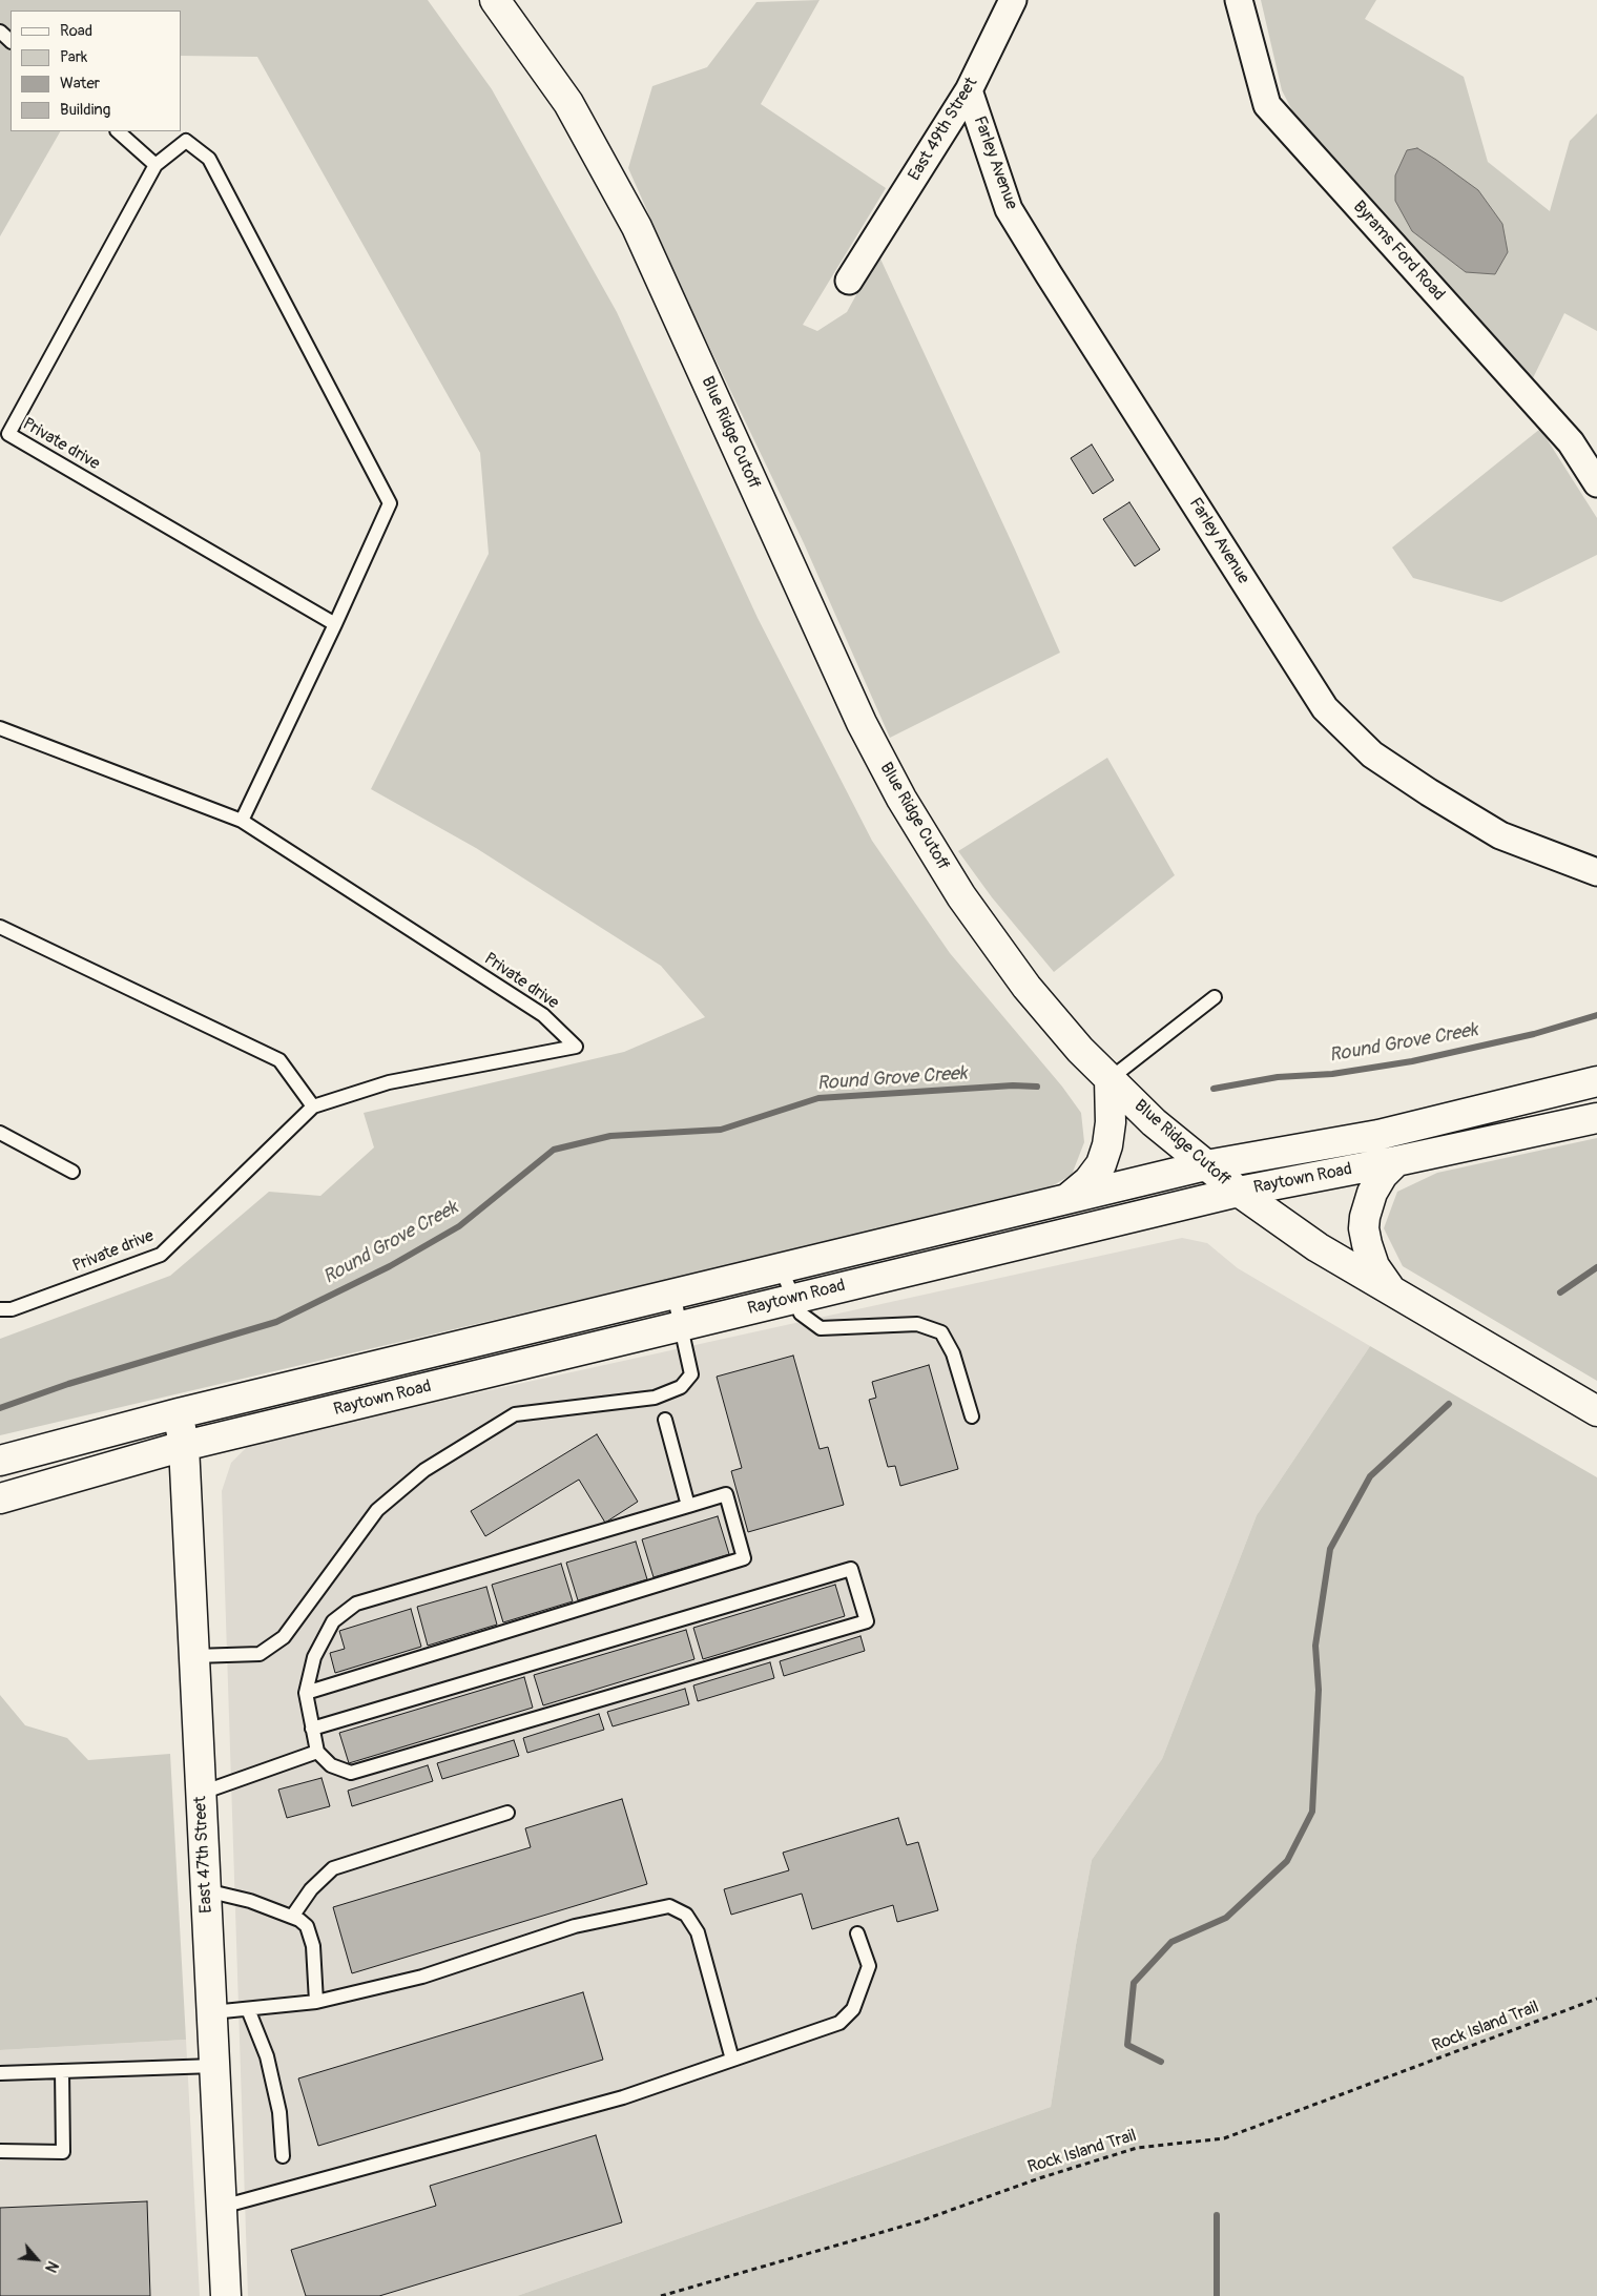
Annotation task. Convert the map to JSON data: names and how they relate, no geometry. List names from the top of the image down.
{
  "streets": {
    "main road": ["Blue Ridge Cutoff", "Raytown Road", "East 47th Street"],
    "street": ["East 49th Street", "Farley Avenue", "Byrams Ford Road"],
    "lane": ["Private drive"],
    "path": ["Rock Island Trail"]
  },
  "crossings": [
    ["East 49th Street", "Farley Avenue"],
    ["Blue Ridge Cutoff", "Raytown Road"],
    ["Raytown Road", "East 47th Street"]
  ],
  "water": ["Round Grove Creek"],
  "legend": [
    "Road",
    "Park",
    "Water",
    "Building"
  ],
  "north": "bottom right"
}
